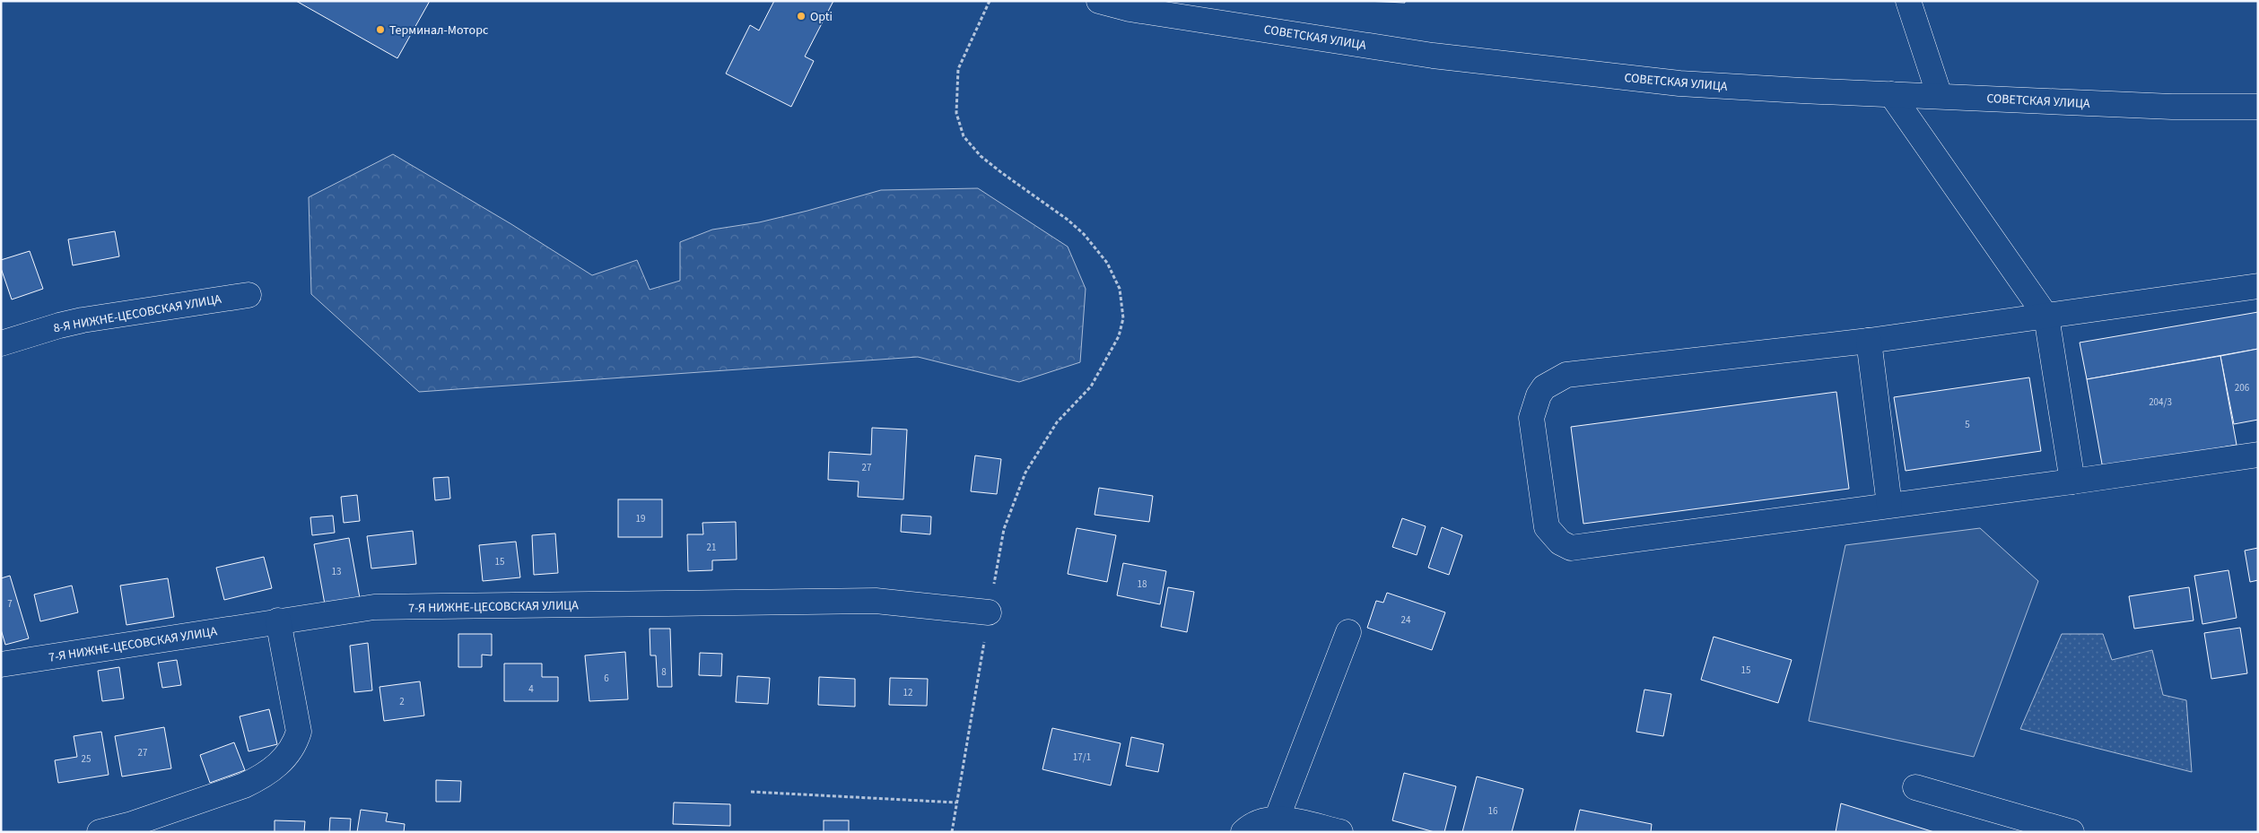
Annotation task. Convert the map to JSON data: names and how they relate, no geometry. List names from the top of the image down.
{
  "streets": {
    "street": ["СОВЕТСКАЯ УЛИЦА", "8-Я НИЖНЕ-ЦЕСОВСКАЯ УЛИЦА", "7-Я НИЖНЕ-ЦЕСОВСКАЯ УЛИЦА"]
  },
  "places": ["Opti", "Терминал-Моторс"],
  "house_numbers": [
    "206",
    "204/3",
    "5",
    "27",
    "19",
    "21",
    "15",
    "13",
    "18",
    "7",
    "24",
    "15",
    "8",
    "6",
    "4",
    "12",
    "2",
    "27",
    "17/1",
    "25",
    "16"
  ]
}
